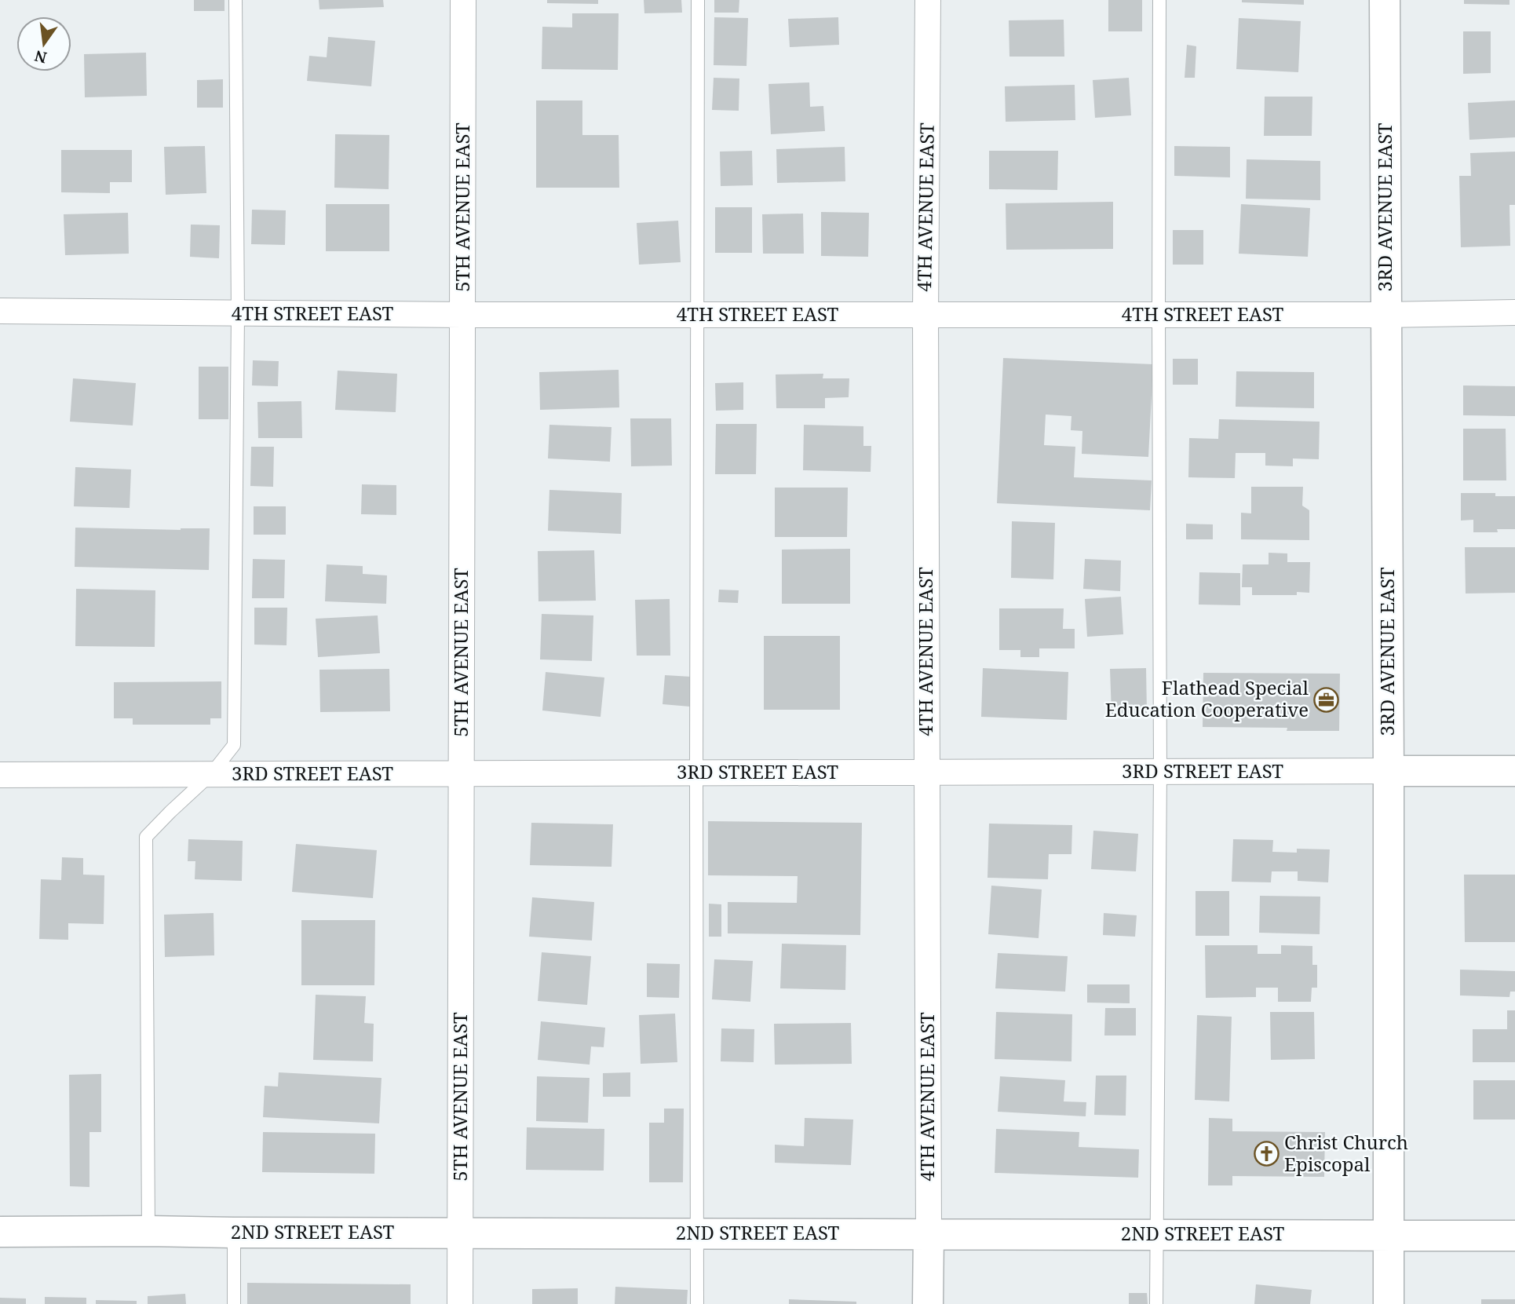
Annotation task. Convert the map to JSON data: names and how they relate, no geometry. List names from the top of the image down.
{
  "streets": {
    "street": [
      "5TH AVENUE EAST",
      "4TH AVENUE EAST",
      "3RD AVENUE EAST",
      "4TH STREET EAST",
      "3RD STREET EAST",
      "2ND STREET EAST"
    ]
  },
  "crossings": [
    ["5TH AVENUE EAST", "4TH STREET EAST"],
    ["5TH AVENUE EAST", "3RD STREET EAST"],
    ["5TH AVENUE EAST", "2ND STREET EAST"],
    ["4TH AVENUE EAST", "4TH STREET EAST"],
    ["4TH AVENUE EAST", "3RD STREET EAST"],
    ["4TH AVENUE EAST", "2ND STREET EAST"],
    ["3RD AVENUE EAST", "4TH STREET EAST"],
    ["3RD AVENUE EAST", "3RD STREET EAST"],
    ["3RD AVENUE EAST", "2ND STREET EAST"]
  ],
  "places": {
    "office": ["Flathead Special Education Cooperative"],
    "church": ["Christ Church Episcopal"]
  },
  "north": "bottom"
}
